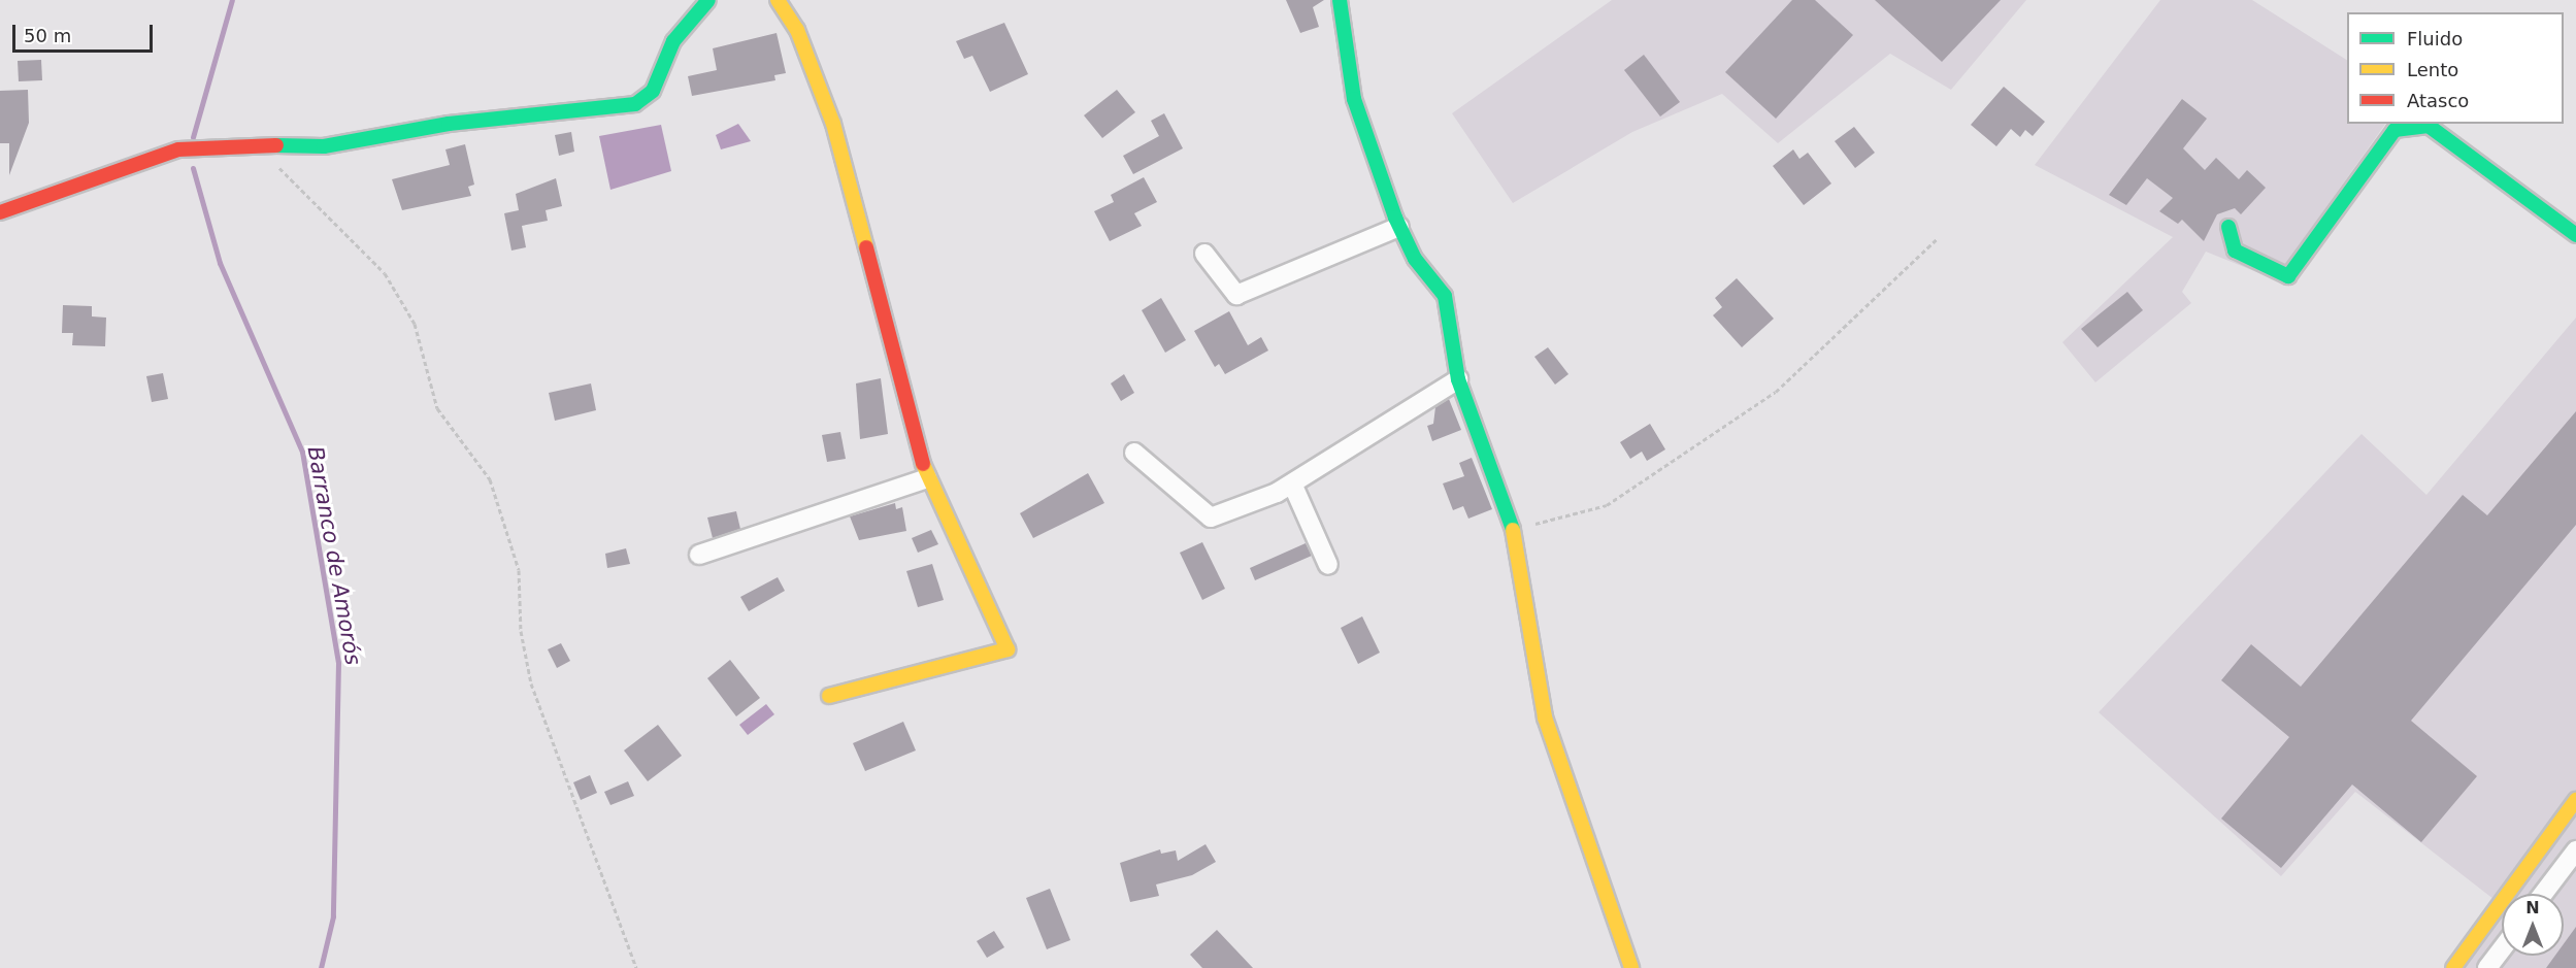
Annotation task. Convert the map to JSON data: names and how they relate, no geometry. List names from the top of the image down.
{
  "water": ["Barranco de Amorós"],
  "legend": ["Fluido", "Lento", "Atasco"],
  "scale_bar": "50 m",
  "north": "top"
}
